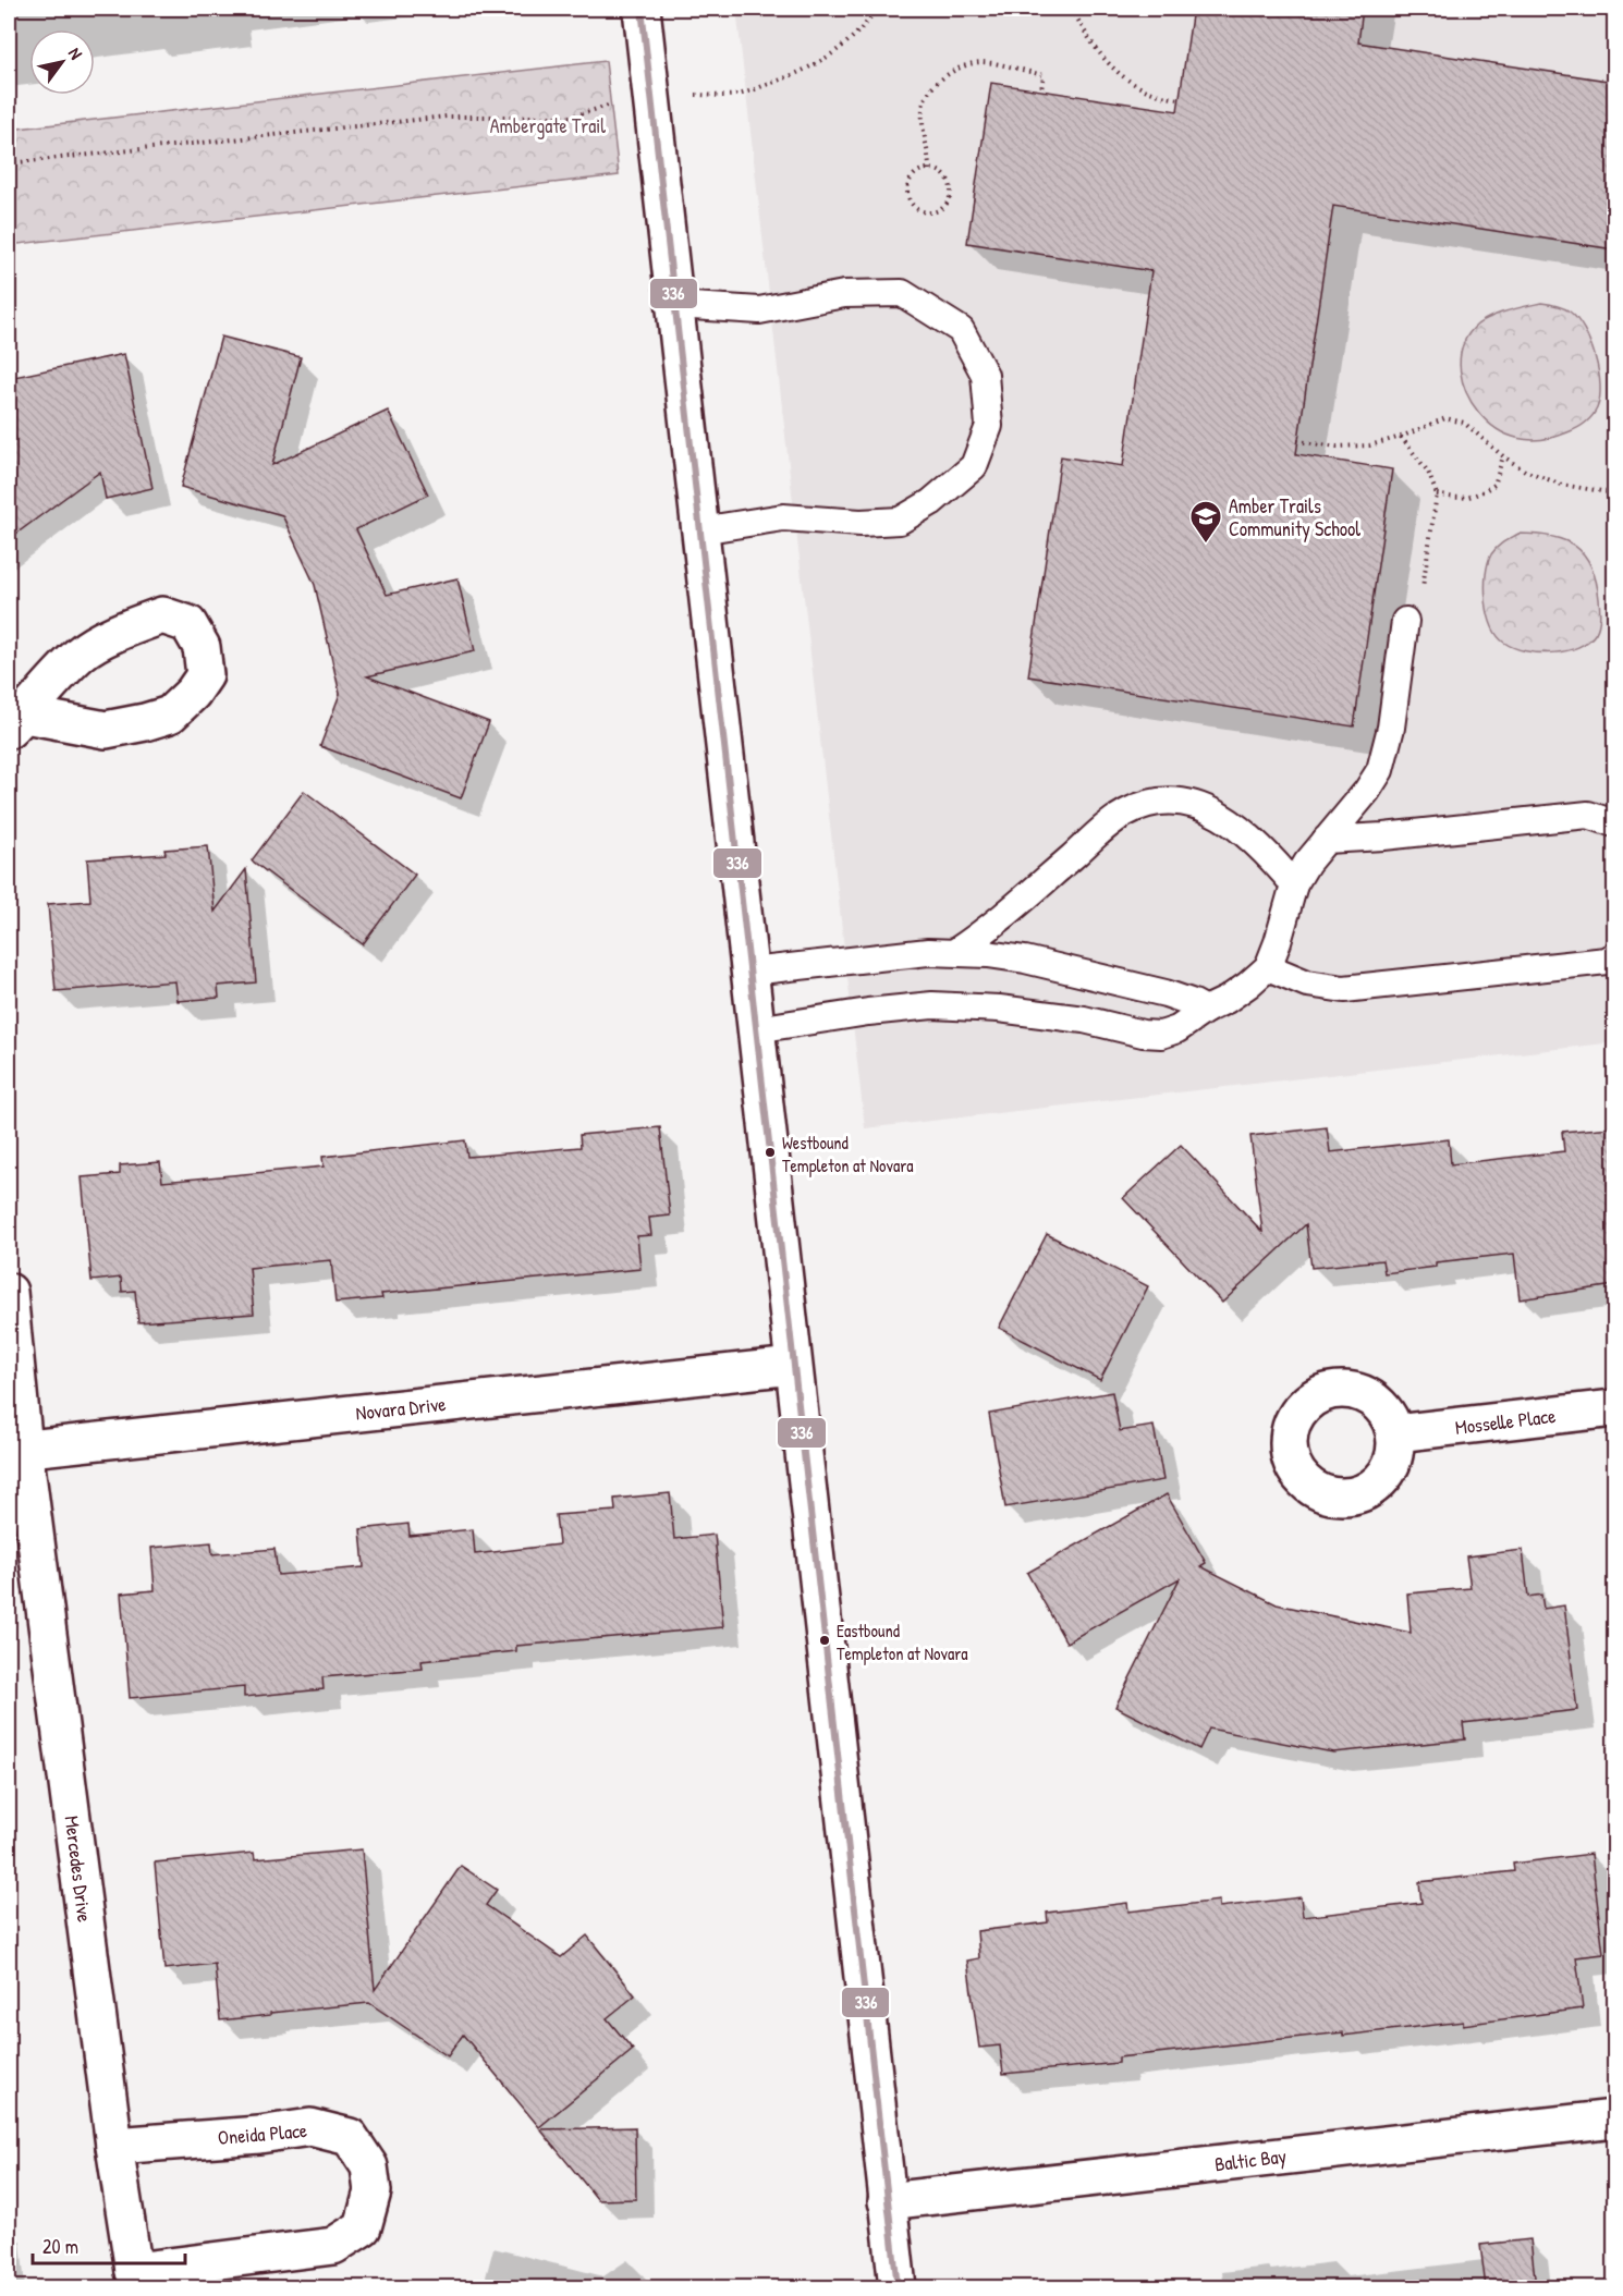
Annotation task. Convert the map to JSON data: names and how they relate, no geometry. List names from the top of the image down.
{
  "streets": {
    "street": [
      "Novara Drive",
      "Mosselle Place",
      "Mercedes Drive",
      "Oneida Place",
      "Baltic Bay"
    ]
  },
  "crossings": [
    ["Novara Drive", "Mercedes Drive"],
    ["Mercedes Drive", "Oneida Place"]
  ],
  "parks": ["Ambergate Trail"],
  "places": {
    "school or university": ["Amber Trails Community School"],
    "other": ["Westbound Templeton at Novara", "Eastbound Templeton at Novara"]
  },
  "lines": ["transit line 336"],
  "scale_bar": "20 m",
  "north": "top right"
}
